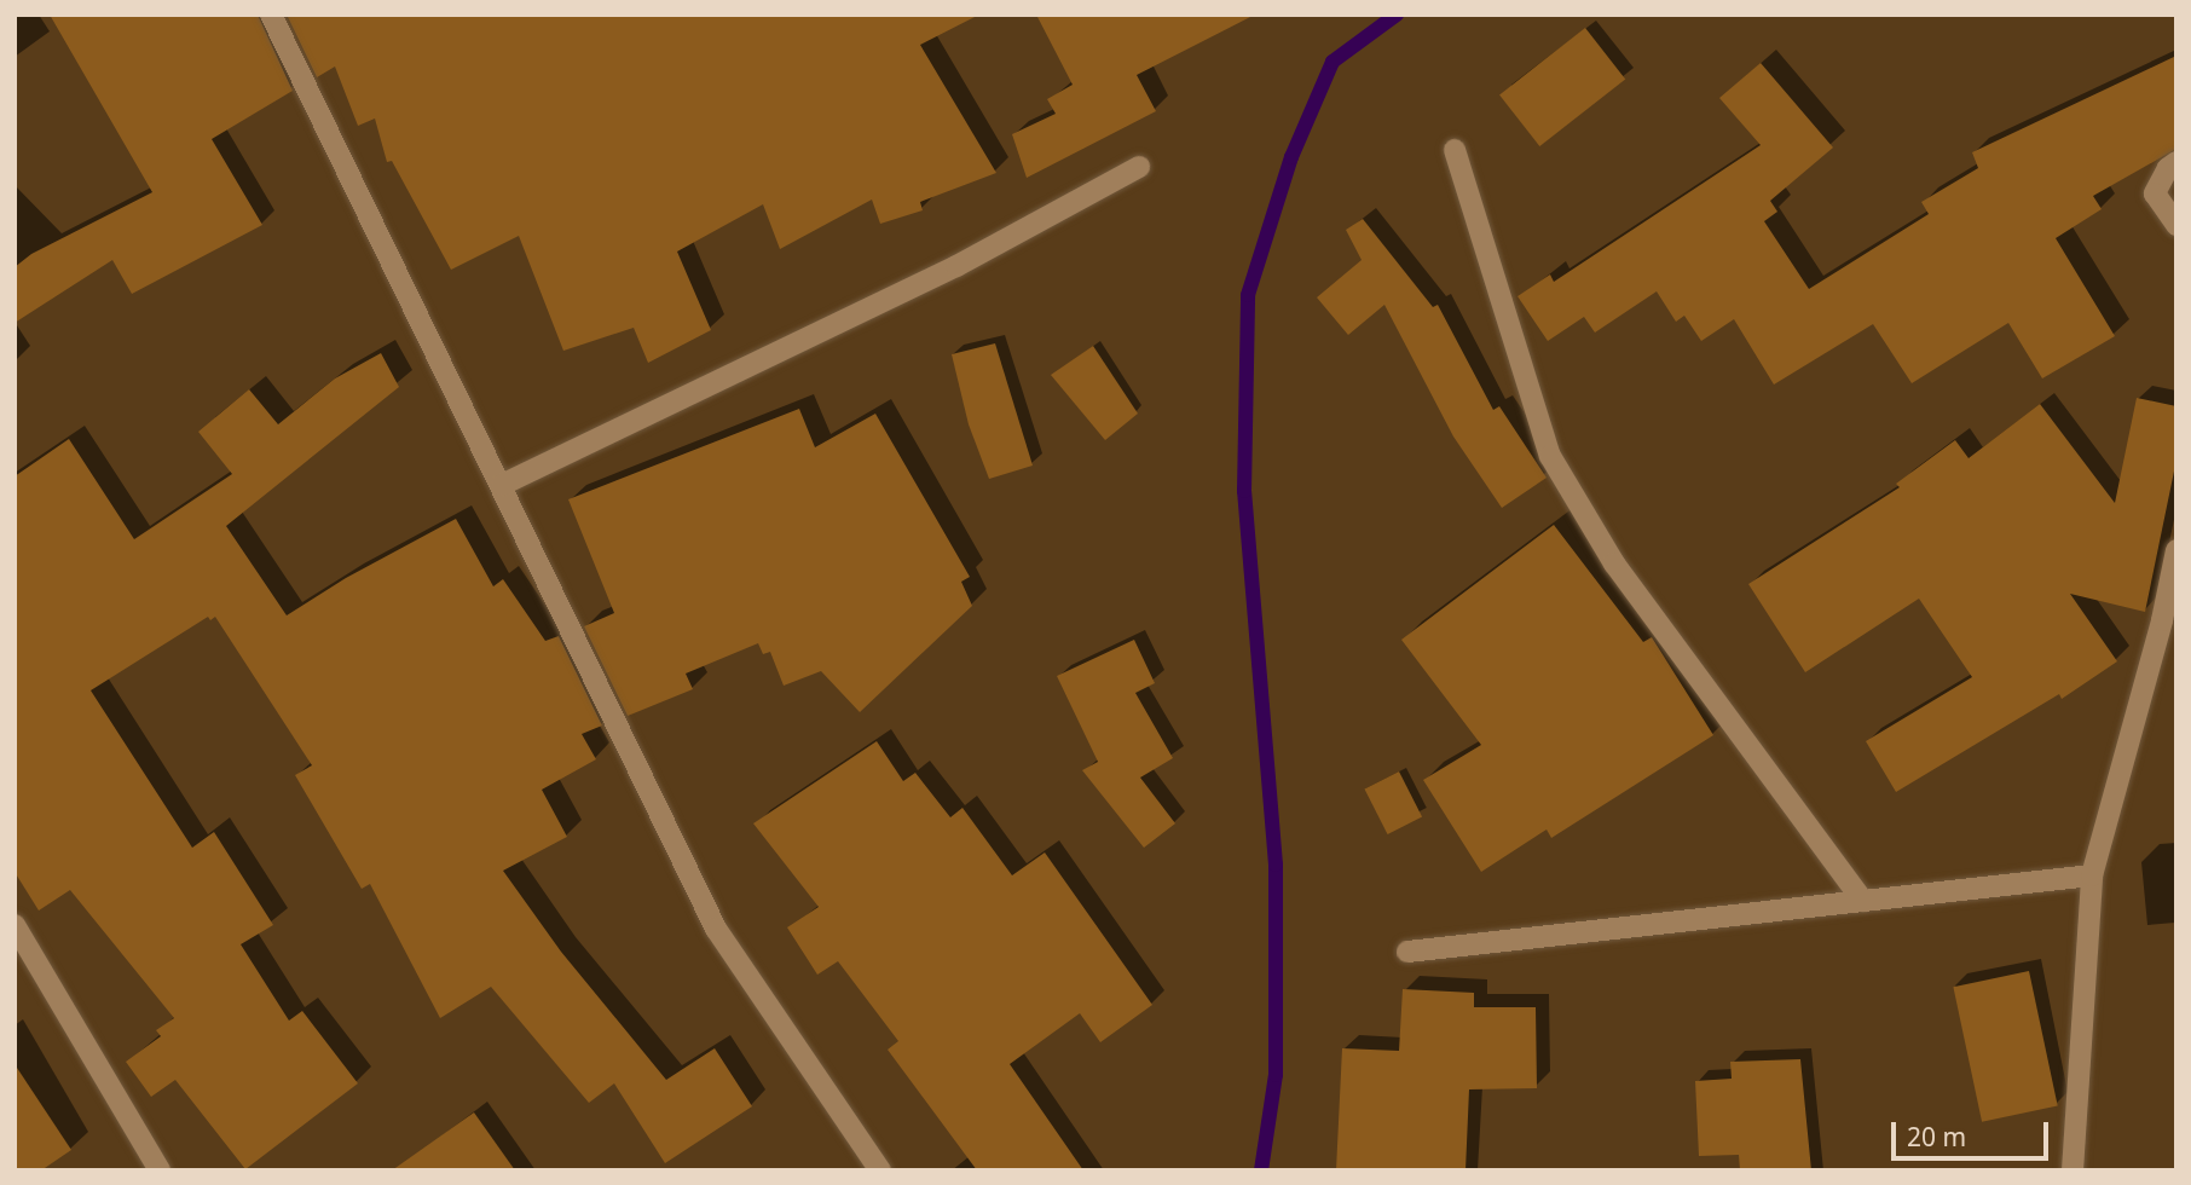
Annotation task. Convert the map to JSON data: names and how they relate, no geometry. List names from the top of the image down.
{
  "scale_bar": "20 m"
}
